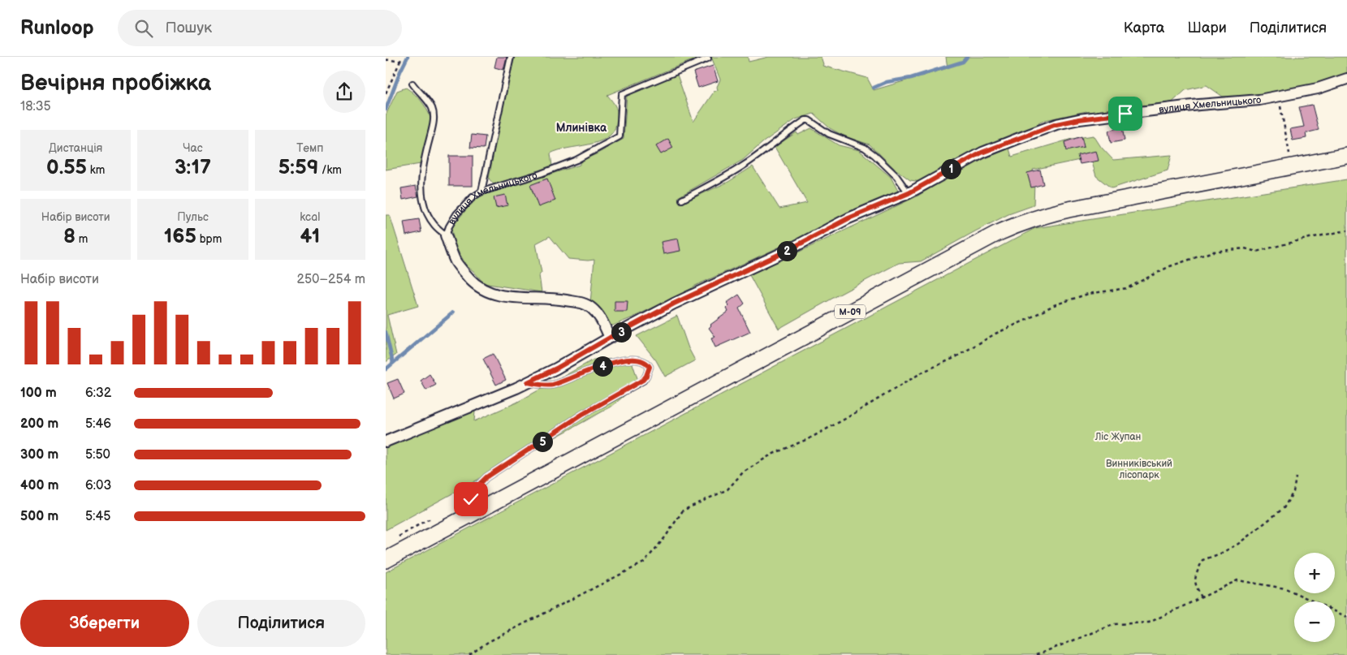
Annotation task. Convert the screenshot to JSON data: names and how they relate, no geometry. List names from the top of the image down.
{
  "streets": {
    "main road": ["М-09"],
    "street": ["вулиця Хмельницького"]
  },
  "districts": ["Млинівка"],
  "parks": ["Ліс Жупан", "Винниківський лісопарк"],
  "page": {
    "header": "Runloop",
    "search": "Пошук",
    "nav": ["Карта", "Шари", "Поділитися"],
    "heading": ["Вечірня пробіжка", "18:35"],
    "stats": [
      ["Дистанція", "0.55 km"],
      ["Час", "3:17"],
      ["Темп", "5:59 /km"],
      ["Набір висоти", "8 m"],
      ["Пульс", "165 bpm"],
      ["kcal", "41"]
    ],
    "pins": [
      "1",
      "2",
      "3",
      "4",
      "5"
    ],
    "chart": ["Набір висоти", "250–254 m"],
    "list": [
      {
        "name": "100 m",
        "note": "6:32"
      },
      {
        "name": "200 m",
        "note": "5:46"
      },
      {
        "name": "300 m",
        "note": "5:50"
      },
      {
        "name": "400 m",
        "note": "6:03"
      },
      {
        "name": "500 m",
        "note": "5:45"
      }
    ],
    "map_buttons": ["+", "−"],
    "buttons": ["Зберегти", "Поділитися"]
  }
}
